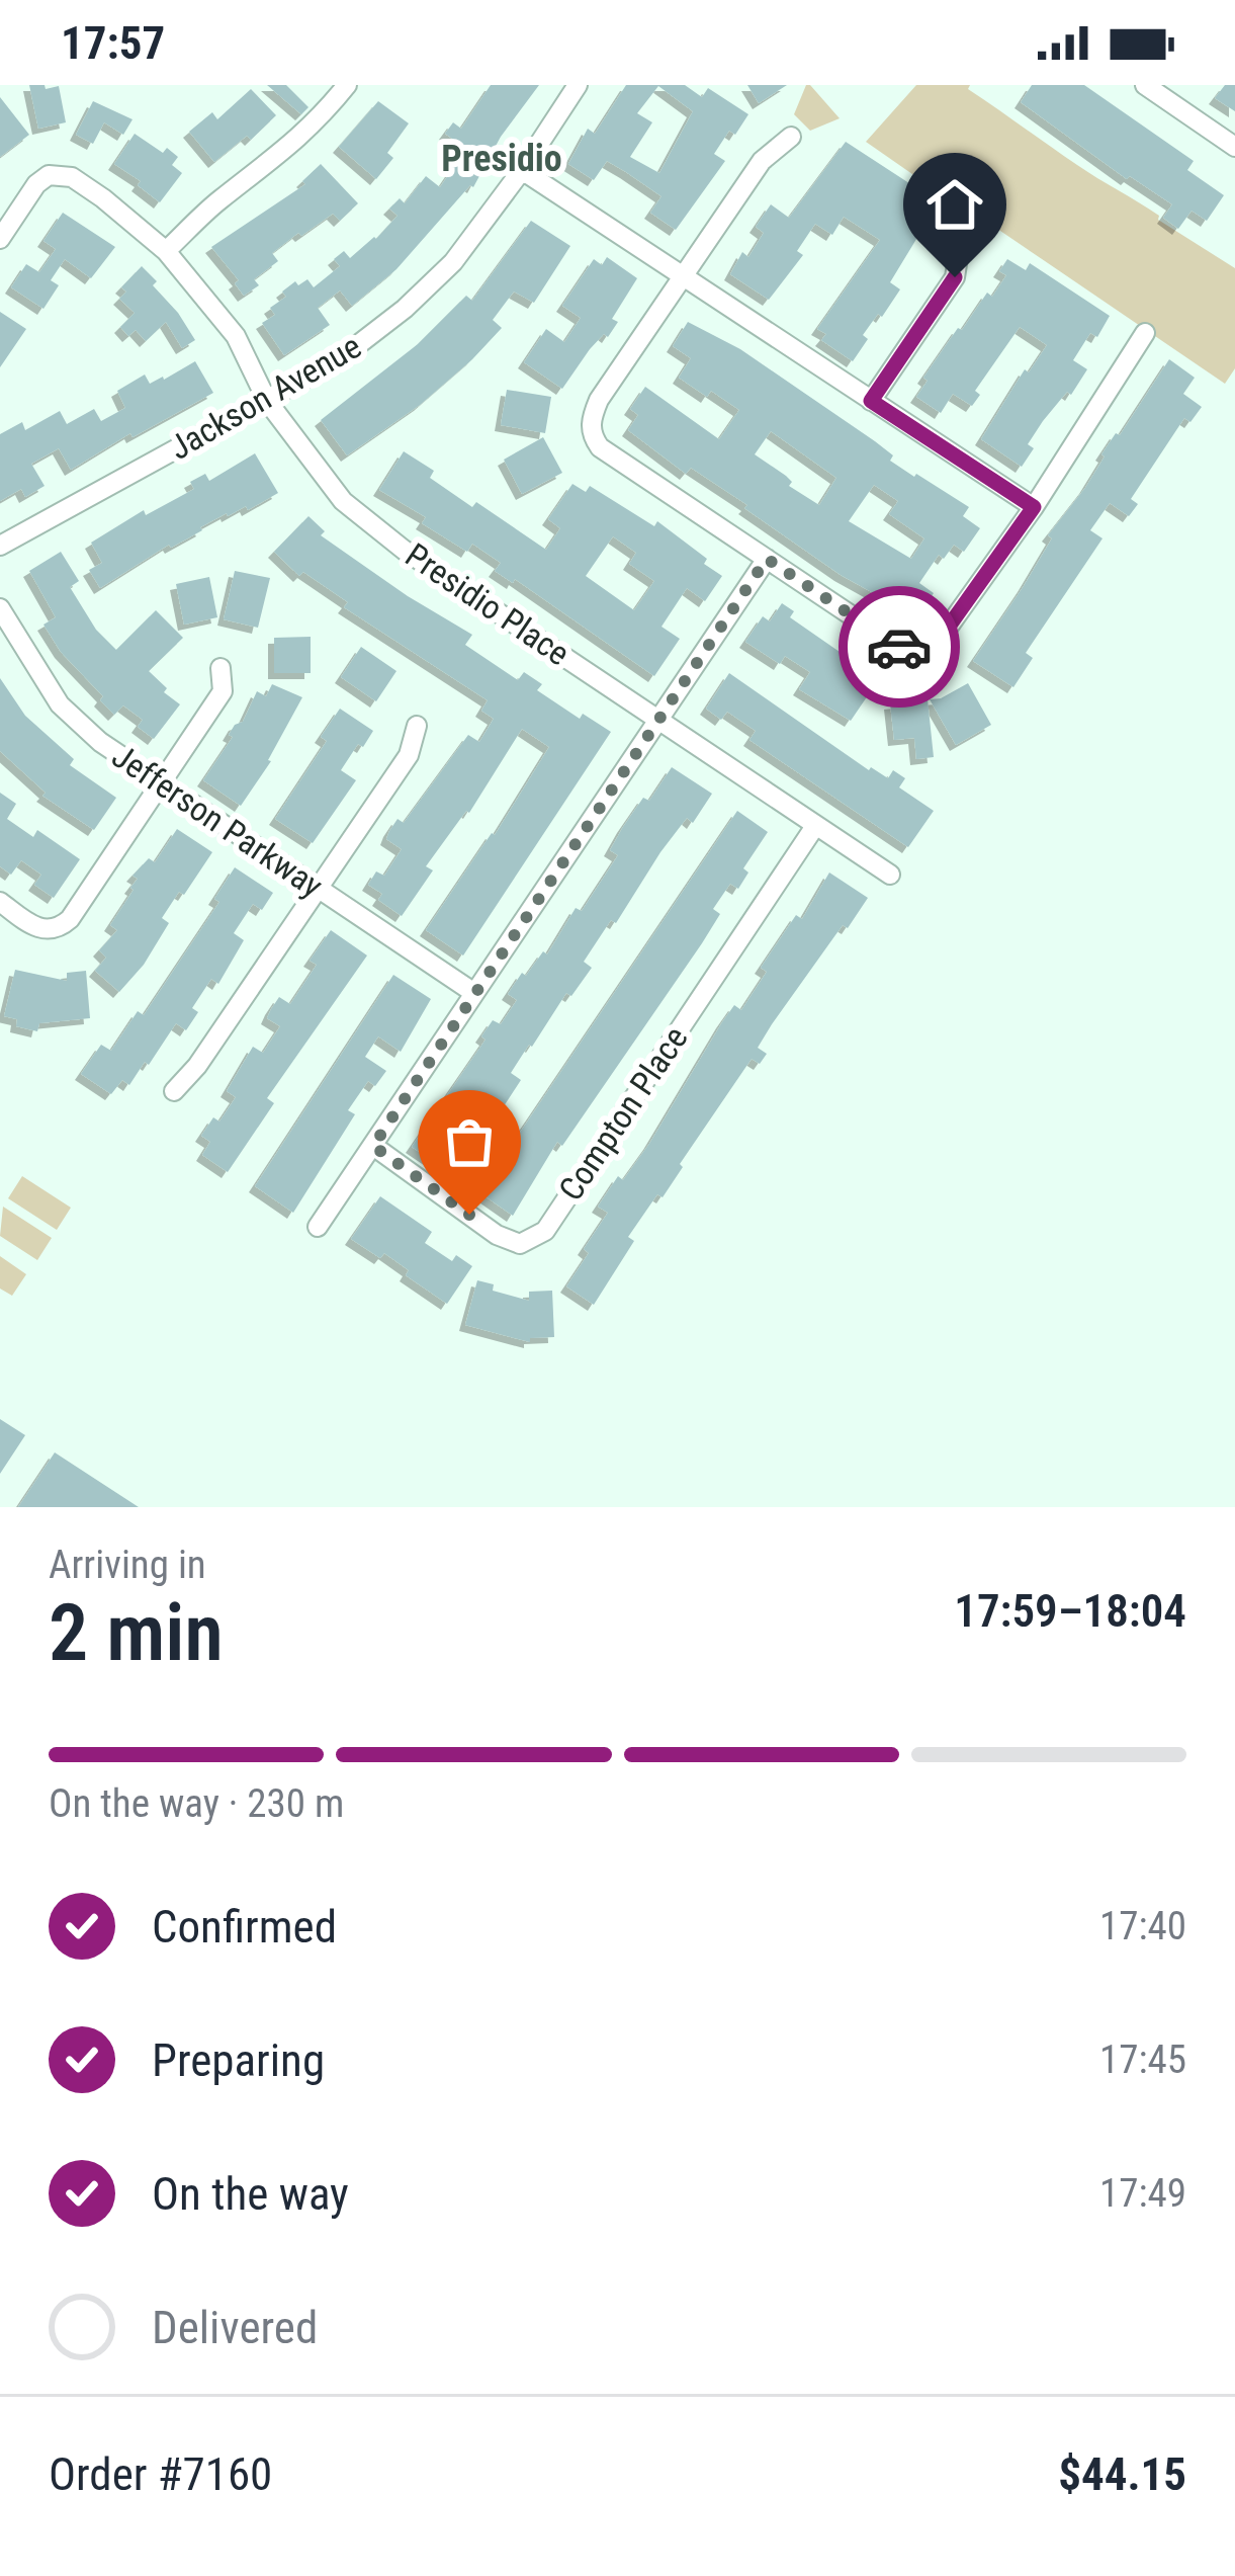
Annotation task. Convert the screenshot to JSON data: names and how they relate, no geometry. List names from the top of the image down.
{
  "streets": {
    "street": [
      "Jackson Avenue",
      "Presidio Place",
      "Jefferson Parkway",
      "Compton Place"
    ]
  },
  "crossings": [
    ["Jackson Avenue", "Presidio Place"],
    ["Presidio Place", "Compton Place"]
  ],
  "districts": ["Presidio"],
  "page": {
    "status": "17:57",
    "heading": ["2 min", "Arriving in", "17:59–18:04"],
    "panel": ["Order #7160", "$44.15"],
    "bar": "On the way · 230 m",
    "list": [
      ["Confirmed", "17:40"],
      ["Preparing", "17:45"],
      ["On the way", "17:49"],
      "Delivered"
    ]
  }
}
